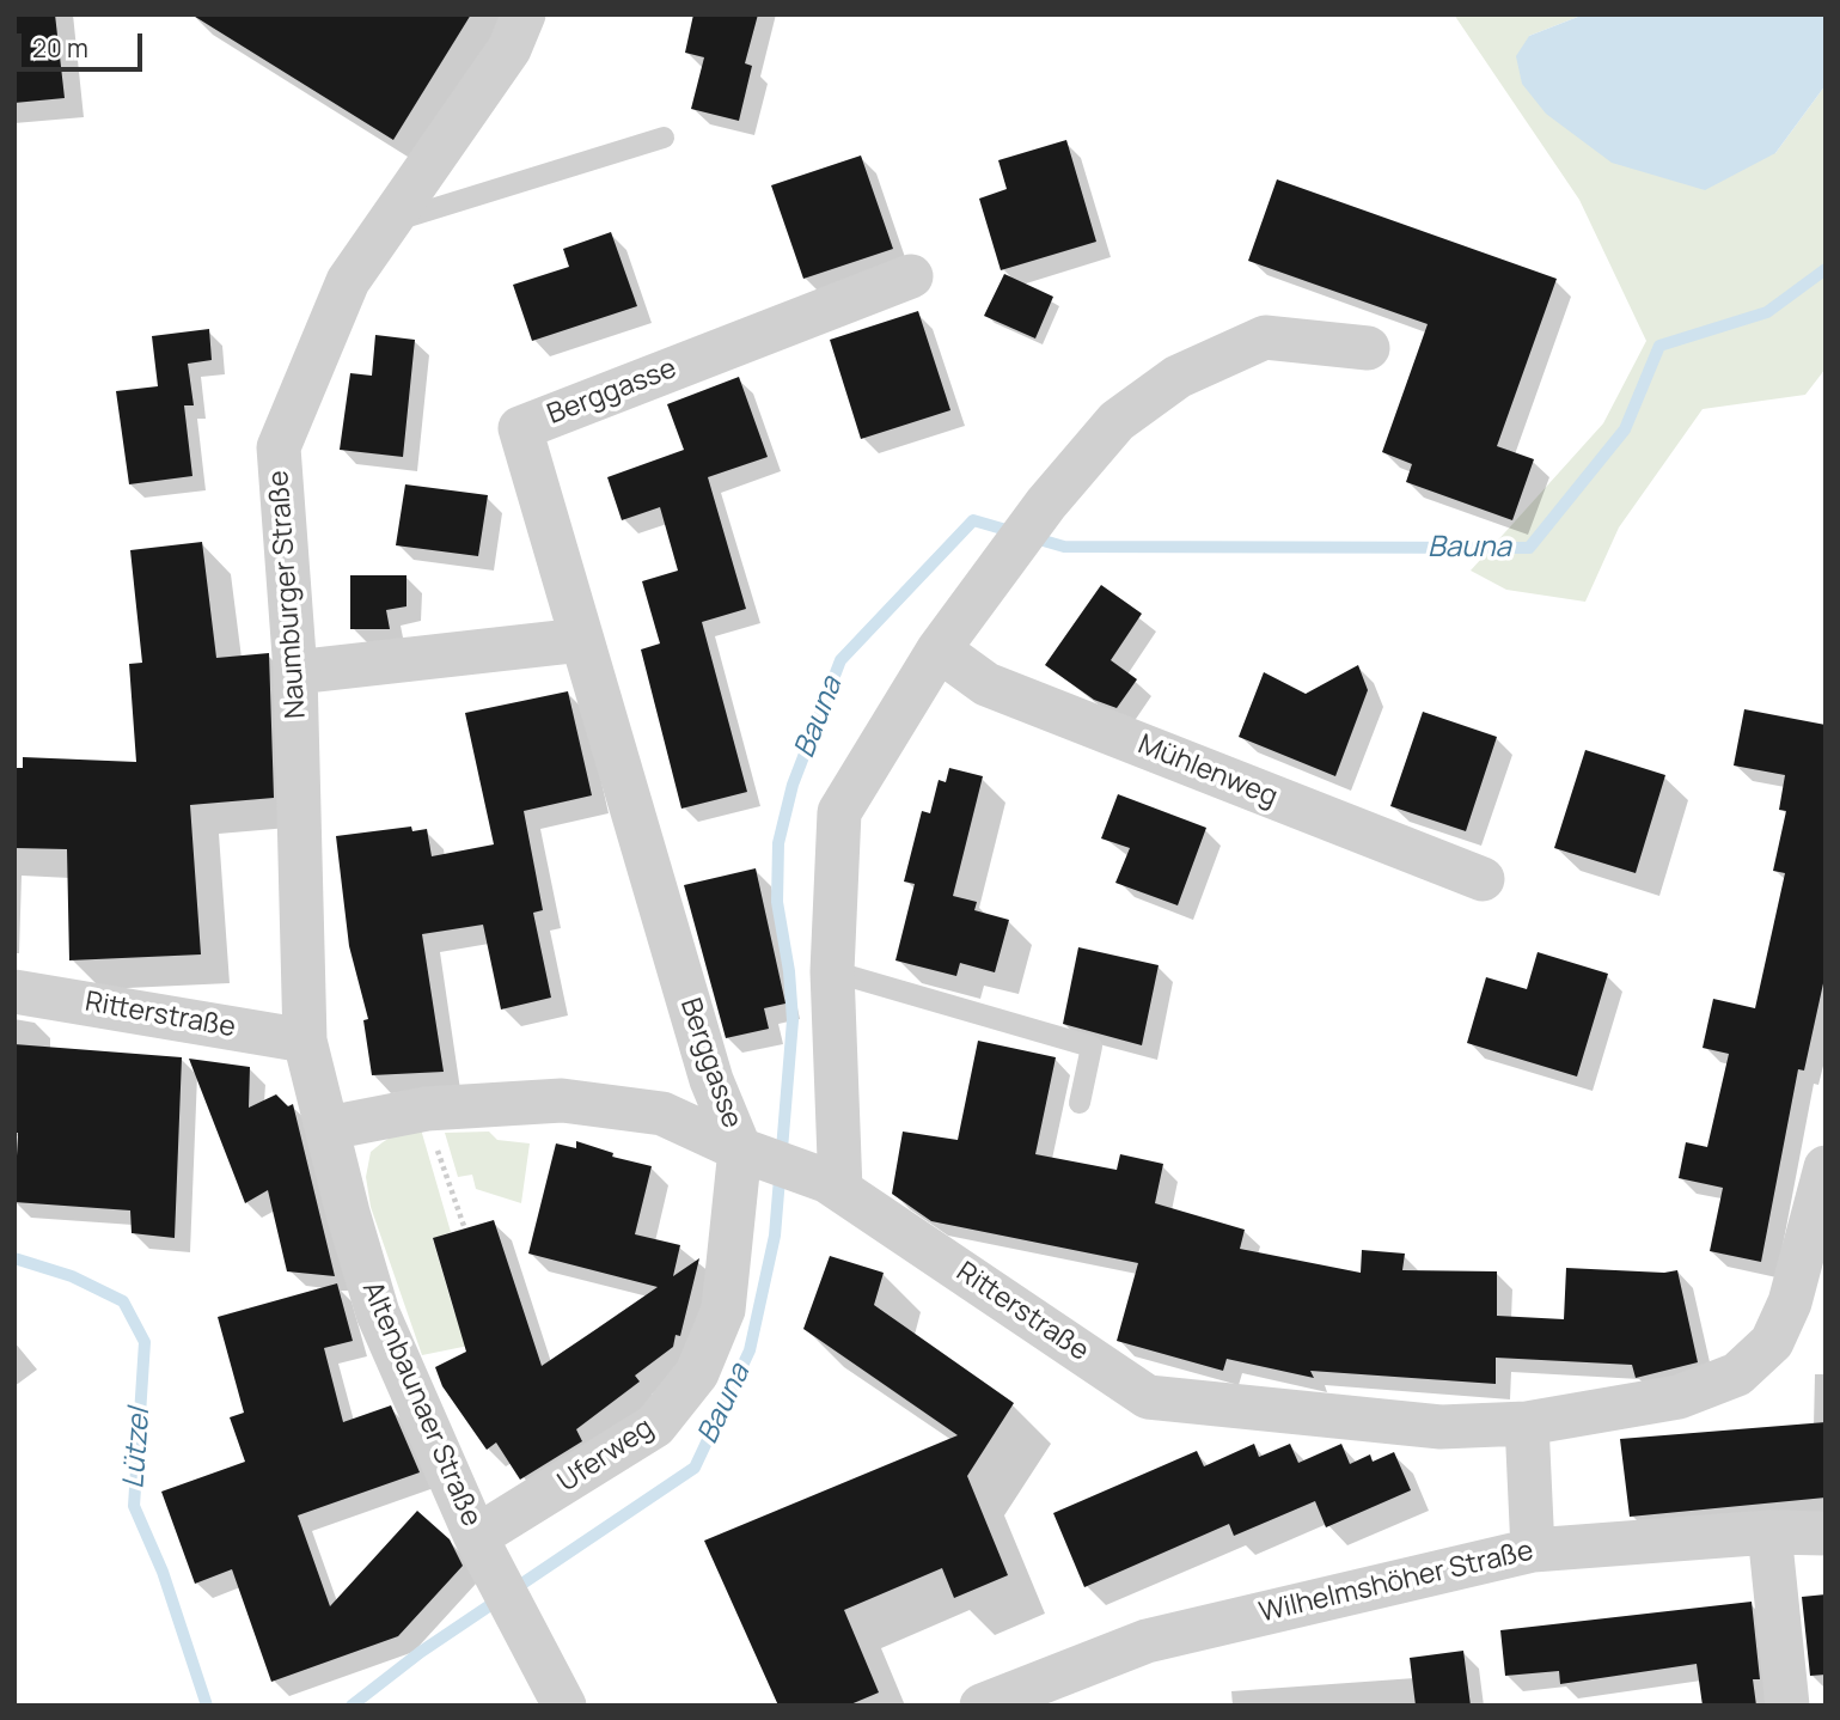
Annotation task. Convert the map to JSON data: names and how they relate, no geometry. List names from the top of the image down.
{
  "streets": {
    "street": [
      "Berggasse",
      "Naumburger Straße",
      "Mühlenweg",
      "Ritterstraße",
      "Altenbaunaer Straße",
      "Uferweg",
      "Wilhelmshöher Straße"
    ]
  },
  "crossings": [
    ["Berggasse", "Ritterstraße"],
    ["Berggasse", "Uferweg"],
    ["Naumburger Straße", "Ritterstraße"],
    ["Naumburger Straße", "Altenbaunaer Straße"],
    ["Ritterstraße", "Altenbaunaer Straße"],
    ["Ritterstraße", "Uferweg"],
    ["Altenbaunaer Straße", "Uferweg"]
  ],
  "water": ["Bauna", "Lützel"],
  "scale_bar": "20 m"
}
